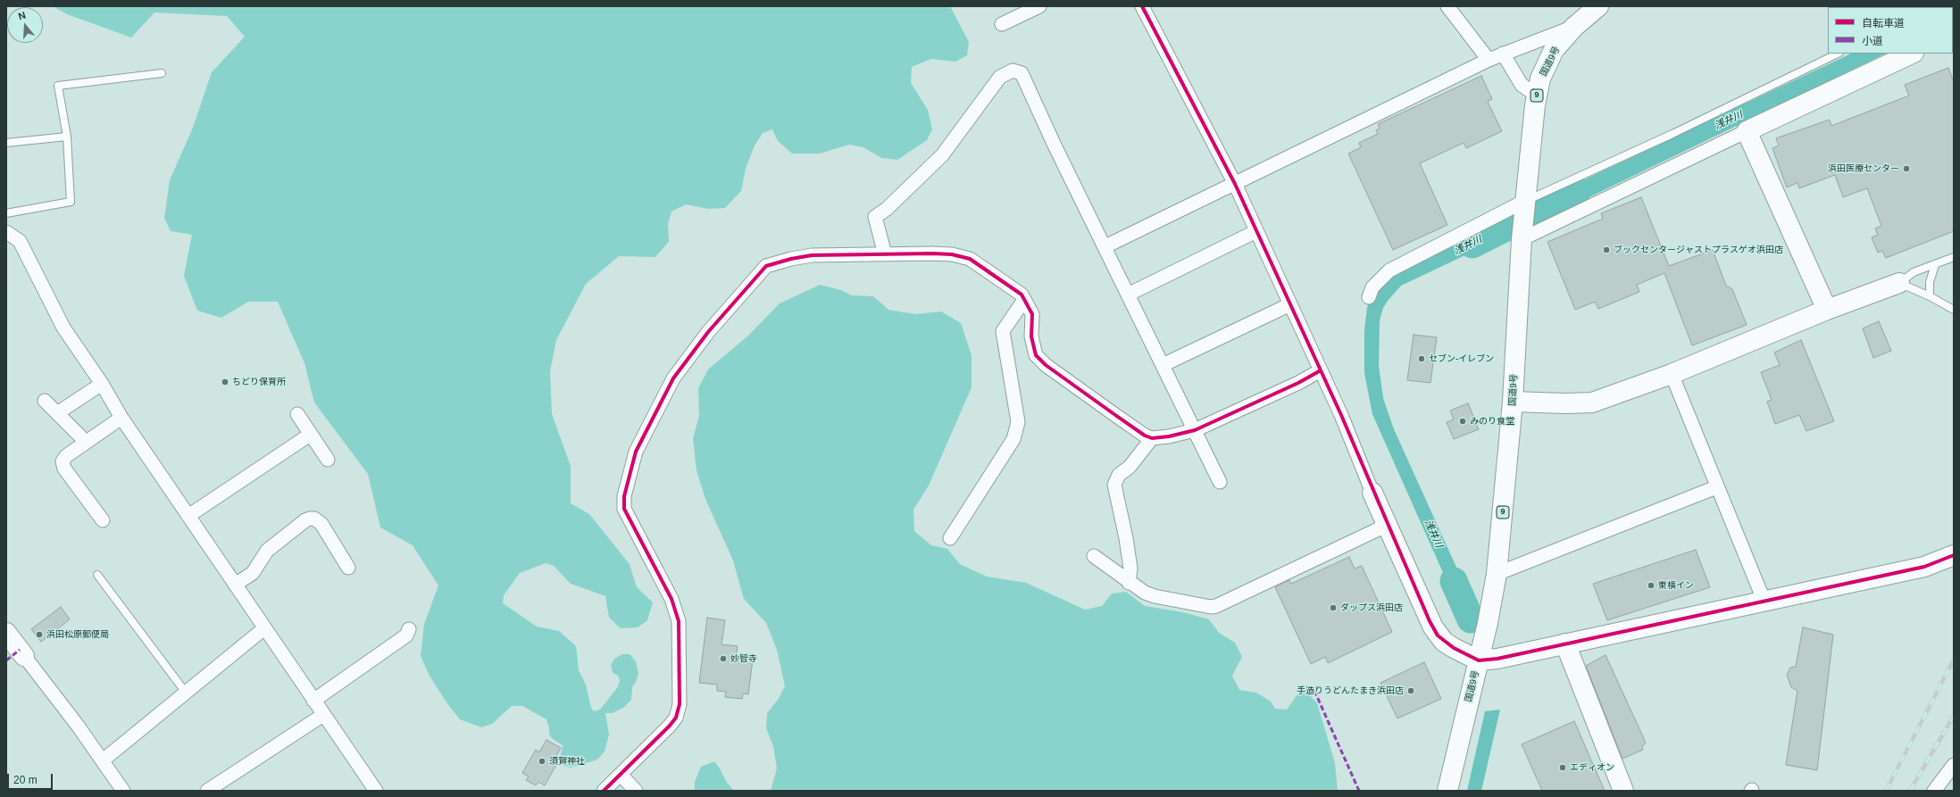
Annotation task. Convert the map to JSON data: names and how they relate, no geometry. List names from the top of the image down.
{
  "streets": {
    "main road": ["国道9号", "9"]
  },
  "water": ["浅井川"],
  "places": [
    "浜田医療センター",
    "ブックセンタージャストプラスゲオ浜田店",
    "セブン-イレブン",
    "ちどり保育所",
    "みのり食堂",
    "東横イン",
    "ダップス浜田店",
    "浜田松原郵便局",
    "妙智寺",
    "手造りうどんたまき浜田店",
    "須賀神社",
    "エディオン"
  ],
  "legend": ["自転車道", "小道"],
  "scale_bar": "20 m",
  "north": "top"
}
